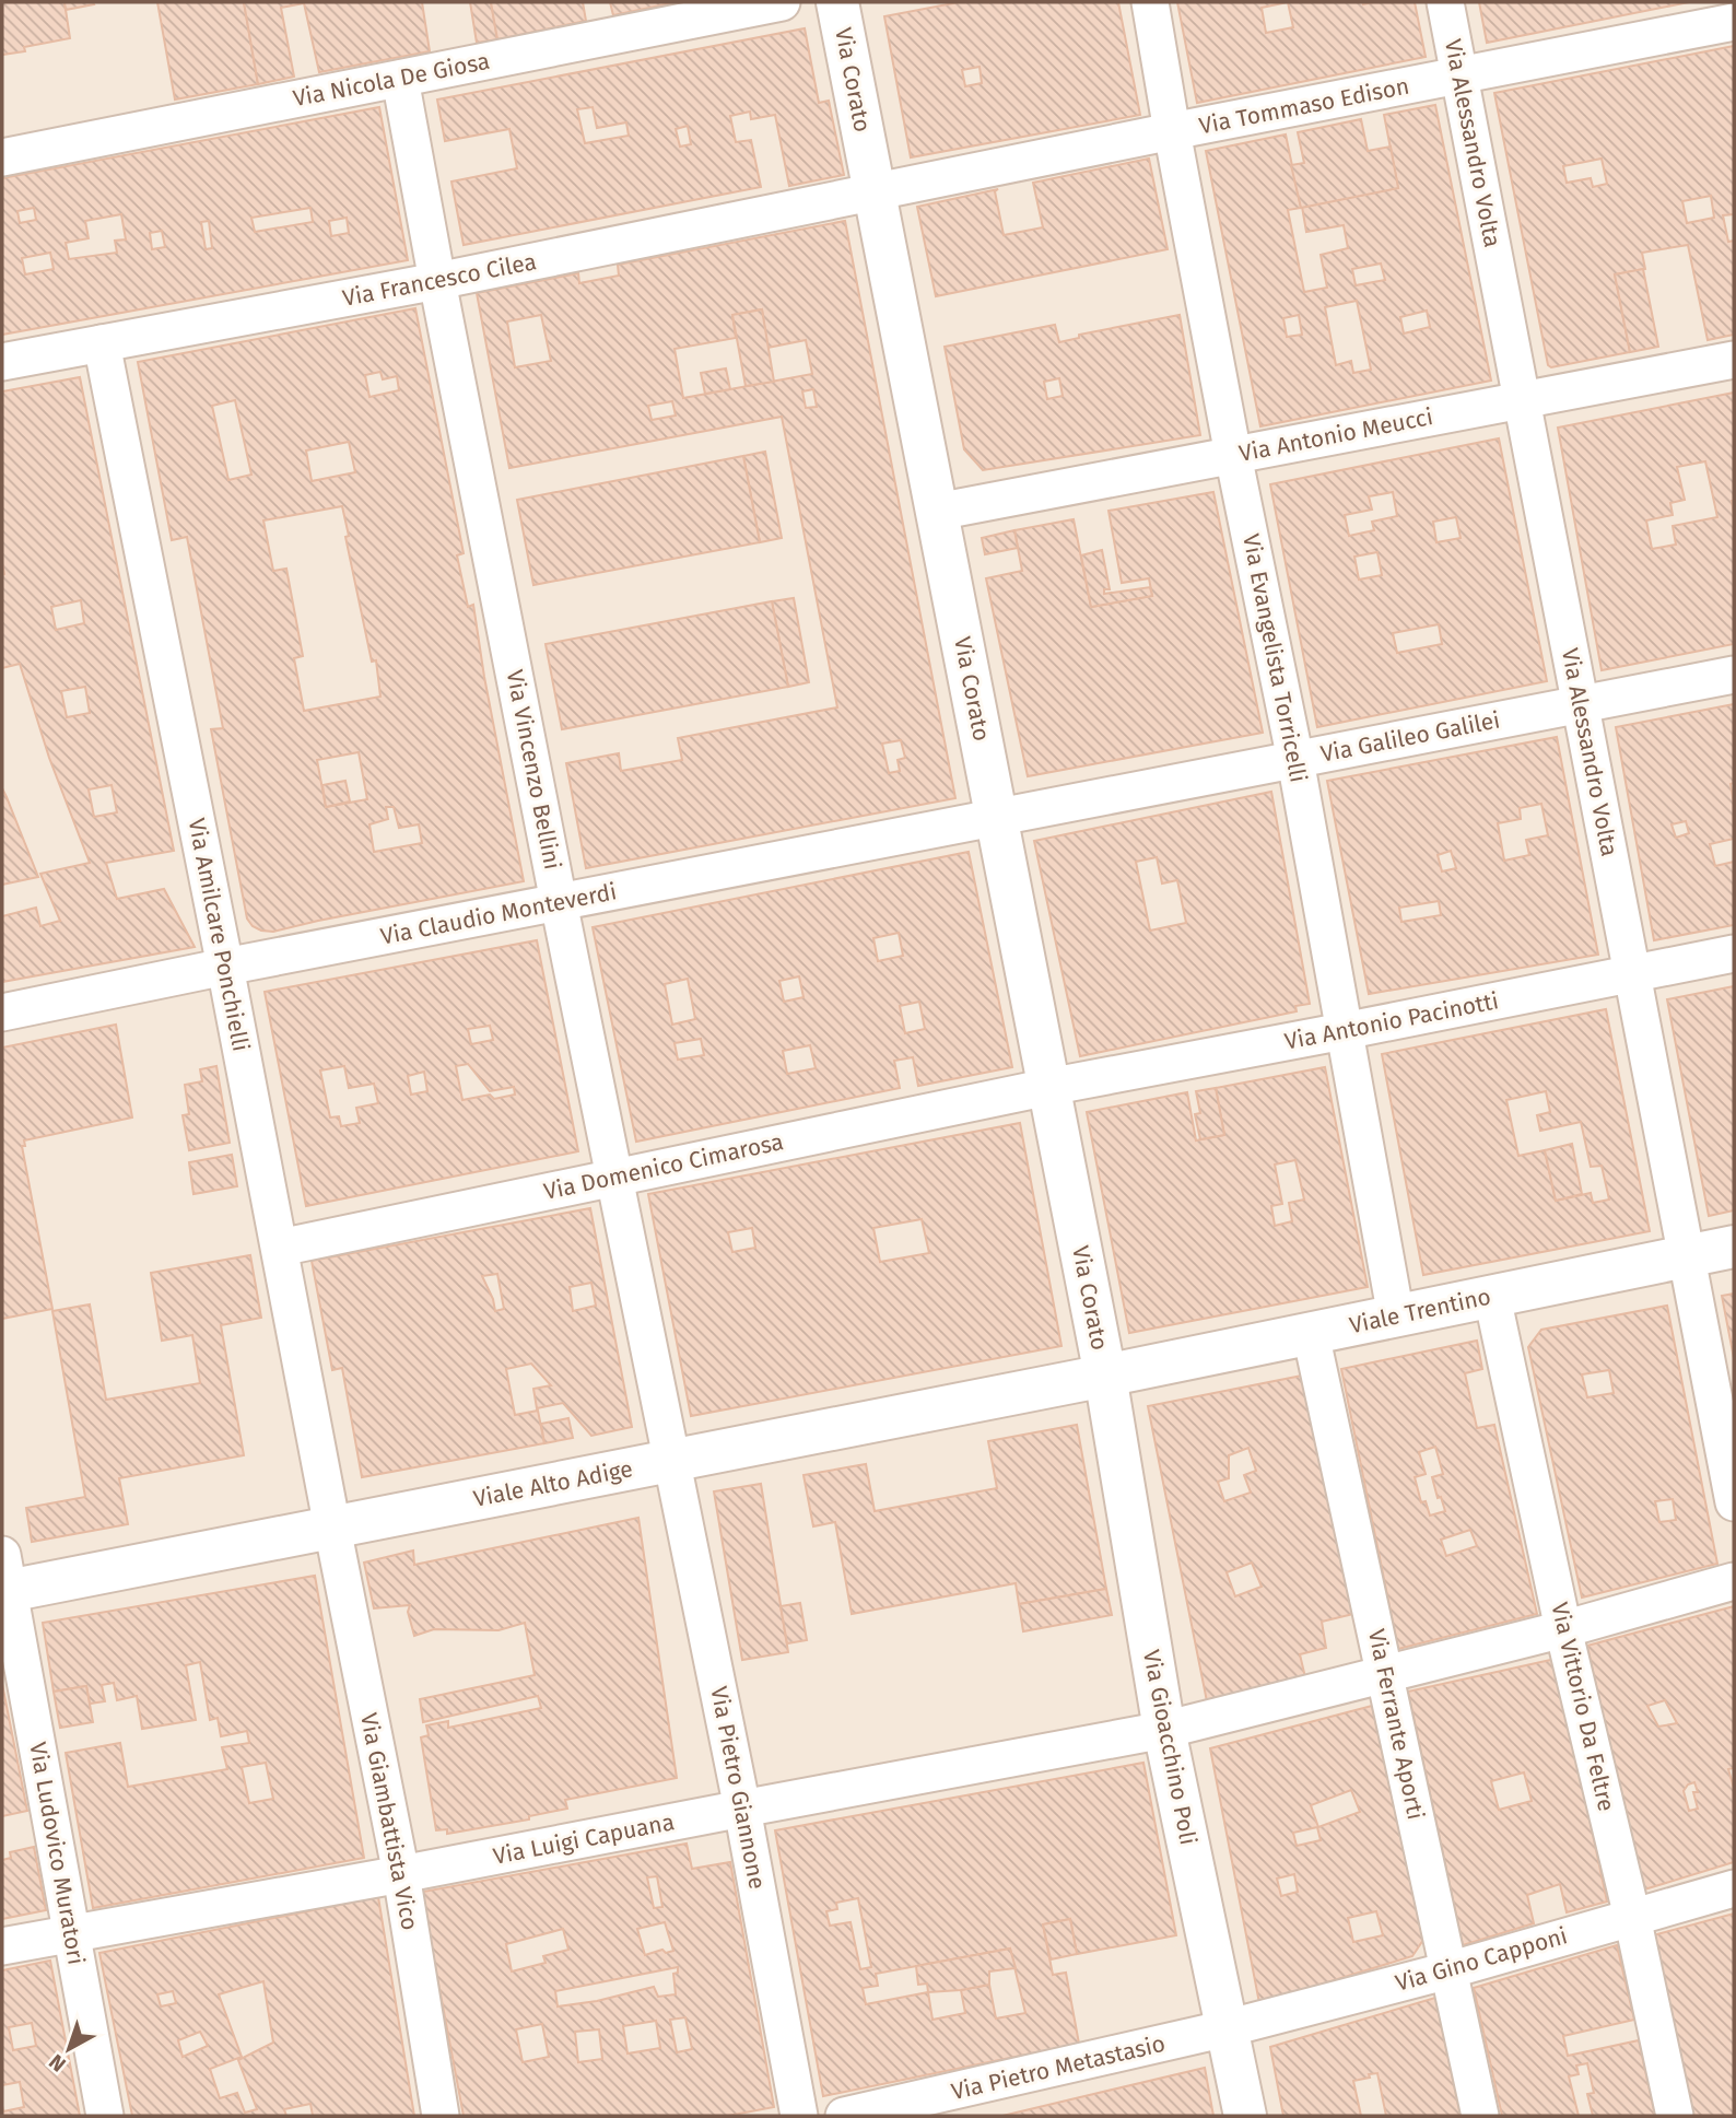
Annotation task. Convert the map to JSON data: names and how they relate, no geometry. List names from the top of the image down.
{
  "streets": {
    "street": [
      "Via Nicola De Giosa",
      "Via Corato",
      "Via Tommaso Edison",
      "Via Alessandro Volta",
      "Via Francesco Cilea",
      "Via Antonio Meucci",
      "Via Evangelista Torricelli",
      "Via Galileo Galilei",
      "Via Vincenzo Bellini",
      "Via Claudio Monteverdi",
      "Via Amilcare Ponchielli",
      "Via Antonio Pacinotti",
      "Via Domenico Cimarosa",
      "Viale Trentino",
      "Viale Alto Adige",
      "Via Vittorio Da Feltre",
      "Via Ferrante Aporti",
      "Via Gioacchino Poli",
      "Via Pietro Giannone",
      "Via Giambattista Vico",
      "Via Luigi Capuana",
      "Via Ludovico Muratori",
      "Via Gino Capponi",
      "Via Pietro Metastasio"
    ]
  },
  "crossings": [
    ["Via Nicola De Giosa", "Via Vincenzo Bellini"],
    ["Via Corato", "Via Tommaso Edison"],
    ["Via Corato", "Via Francesco Cilea"],
    ["Via Corato", "Via Antonio Meucci"],
    ["Via Corato", "Via Galileo Galilei"],
    ["Via Corato", "Via Claudio Monteverdi"],
    ["Via Corato", "Via Antonio Pacinotti"],
    ["Via Corato", "Via Domenico Cimarosa"],
    ["Via Corato", "Viale Trentino"],
    ["Via Corato", "Viale Alto Adige"],
    ["Via Corato", "Via Gioacchino Poli"],
    ["Via Tommaso Edison", "Via Alessandro Volta"],
    ["Via Tommaso Edison", "Via Francesco Cilea"],
    ["Via Tommaso Edison", "Via Evangelista Torricelli"],
    ["Via Alessandro Volta", "Via Antonio Meucci"],
    ["Via Alessandro Volta", "Via Galileo Galilei"],
    ["Via Alessandro Volta", "Via Antonio Pacinotti"],
    ["Via Alessandro Volta", "Viale Trentino"],
    ["Via Francesco Cilea", "Via Vincenzo Bellini"],
    ["Via Francesco Cilea", "Via Amilcare Ponchielli"],
    ["Via Antonio Meucci", "Via Evangelista Torricelli"],
    ["Via Evangelista Torricelli", "Via Galileo Galilei"],
    ["Via Evangelista Torricelli", "Via Antonio Pacinotti"],
    ["Via Evangelista Torricelli", "Viale Trentino"],
    ["Via Galileo Galilei", "Via Claudio Monteverdi"],
    ["Via Vincenzo Bellini", "Via Claudio Monteverdi"],
    ["Via Vincenzo Bellini", "Via Domenico Cimarosa"],
    ["Via Vincenzo Bellini", "Viale Alto Adige"],
    ["Via Vincenzo Bellini", "Via Pietro Giannone"],
    ["Via Claudio Monteverdi", "Via Amilcare Ponchielli"],
    ["Via Amilcare Ponchielli", "Via Domenico Cimarosa"],
    ["Via Amilcare Ponchielli", "Viale Alto Adige"],
    ["Via Amilcare Ponchielli", "Via Giambattista Vico"],
    ["Via Antonio Pacinotti", "Via Domenico Cimarosa"],
    ["Viale Trentino", "Viale Alto Adige"],
    ["Viale Trentino", "Via Vittorio Da Feltre"],
    ["Viale Trentino", "Via Ferrante Aporti"],
    ["Viale Trentino", "Via Gioacchino Poli"],
    ["Viale Alto Adige", "Via Gioacchino Poli"],
    ["Viale Alto Adige", "Via Pietro Giannone"],
    ["Viale Alto Adige", "Via Giambattista Vico"],
    ["Viale Alto Adige", "Via Ludovico Muratori"],
    ["Via Vittorio Da Feltre", "Via Luigi Capuana"],
    ["Via Vittorio Da Feltre", "Via Gino Capponi"],
    ["Via Ferrante Aporti", "Via Luigi Capuana"],
    ["Via Ferrante Aporti", "Via Gino Capponi"],
    ["Via Gioacchino Poli", "Via Luigi Capuana"],
    ["Via Gioacchino Poli", "Via Gino Capponi"],
    ["Via Gioacchino Poli", "Via Pietro Metastasio"],
    ["Via Pietro Giannone", "Via Luigi Capuana"],
    ["Via Giambattista Vico", "Via Luigi Capuana"],
    ["Via Luigi Capuana", "Via Ludovico Muratori"],
    ["Via Gino Capponi", "Via Pietro Metastasio"]
  ],
  "north": "bottom left"
}
